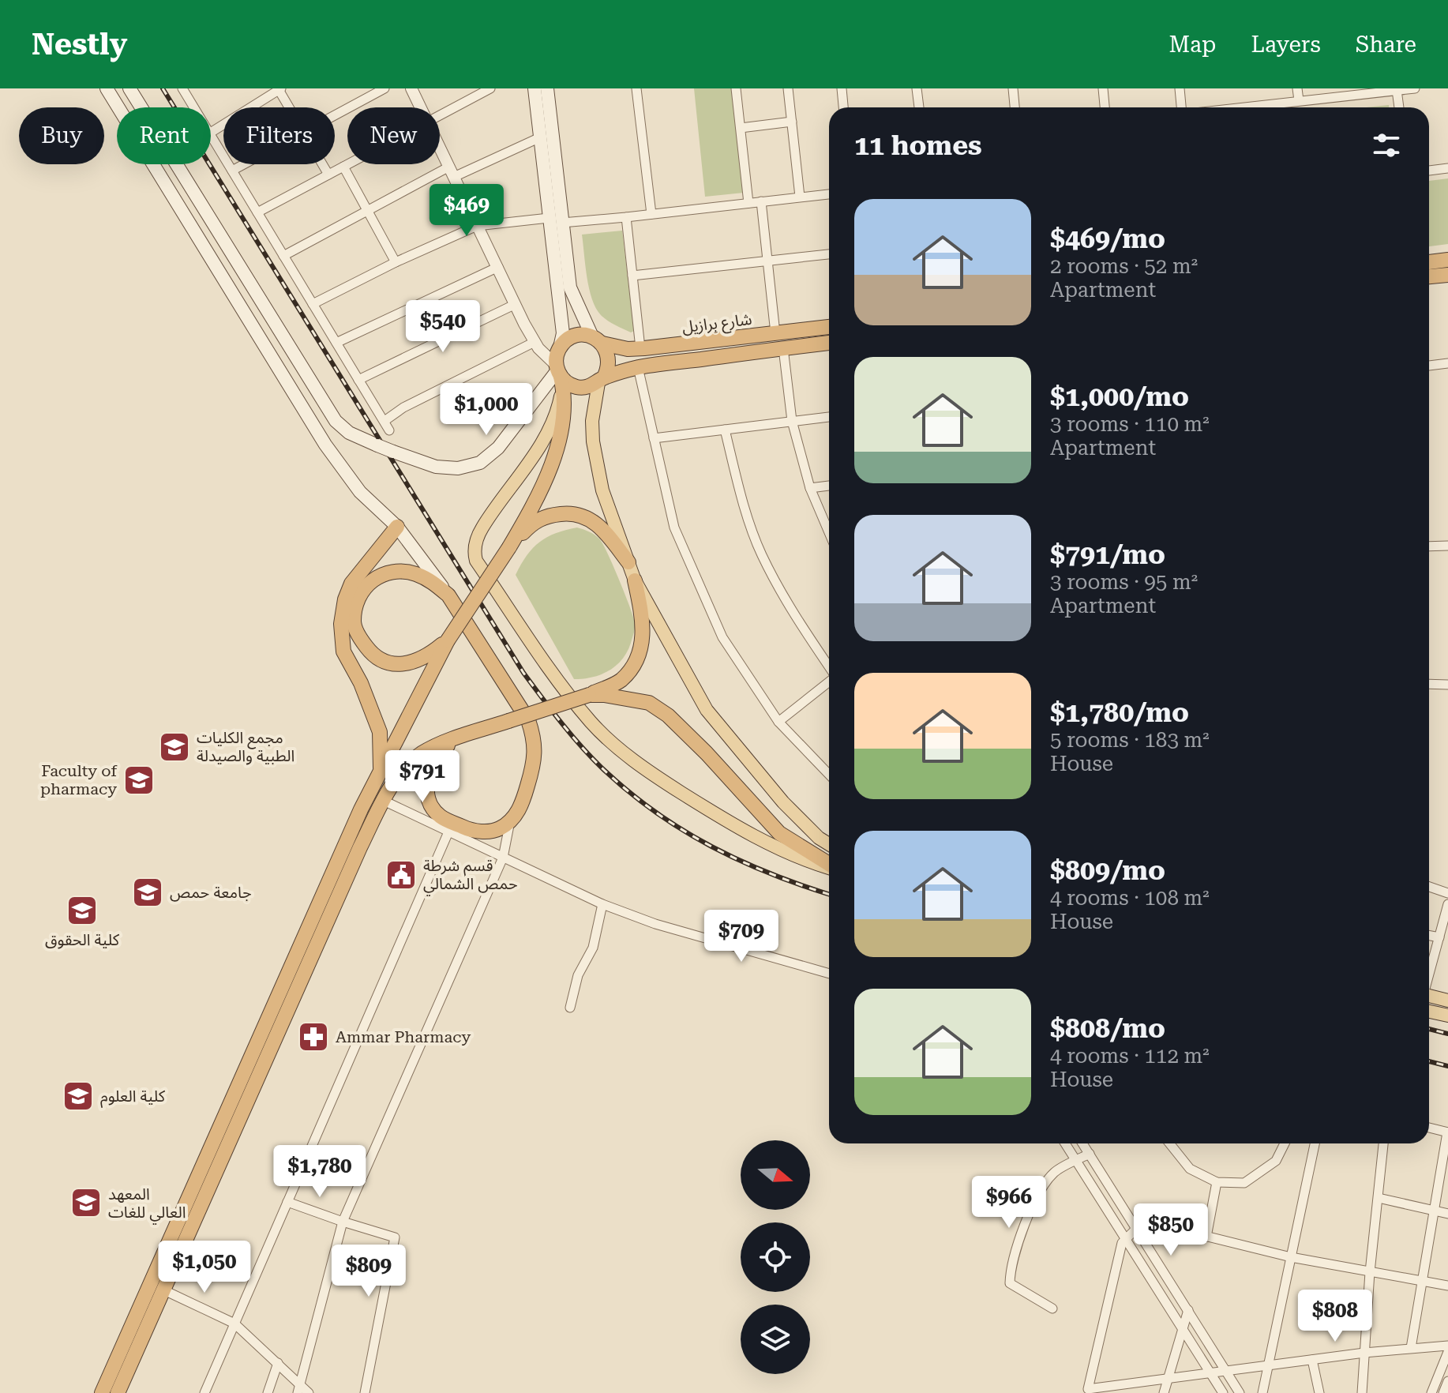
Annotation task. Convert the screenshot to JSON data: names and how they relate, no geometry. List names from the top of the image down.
{
  "streets": {
    "highway": ["شارع برازيل"]
  },
  "places": {
    "school or university": [
      "مجمع الكليات الطبية والصيدلة",
      "Faculty of pharmacy",
      "جامعة حمص",
      "كلية الحقوق",
      "كلية العلوم",
      "المعهد العالي للغات"
    ],
    "public building": ["قسم شرطة حمص الشمالي"],
    "pharmacy": ["Ammar Pharmacy"]
  },
  "north": "right",
  "page": {
    "header": "Nestly",
    "nav": ["Map", "Layers", "Share"],
    "chip": [
      "Buy",
      "Rent",
      "Filters",
      "New"
    ],
    "heading": "11 homes",
    "list": [
      {
        "name": "$469/mo",
        "note": "2 rooms · 52 m² · Apartment"
      },
      {
        "name": "$1,000/mo",
        "note": "3 rooms · 110 m² · Apartment"
      },
      {
        "name": "$791/mo",
        "note": "3 rooms · 95 m² · Apartment"
      },
      {
        "name": "$1,780/mo",
        "note": "5 rooms · 183 m² · House"
      },
      {
        "name": "$809/mo",
        "note": "4 rooms · 108 m² · House"
      },
      {
        "name": "$808/mo",
        "note": "4 rooms · 112 m² · House"
      }
    ],
    "price": [
      "$469",
      "$540",
      "$1,000",
      "$791",
      "$709",
      "$1,780",
      "$966",
      "$850",
      "$1,050",
      "$809",
      "$808"
    ]
  }
}
